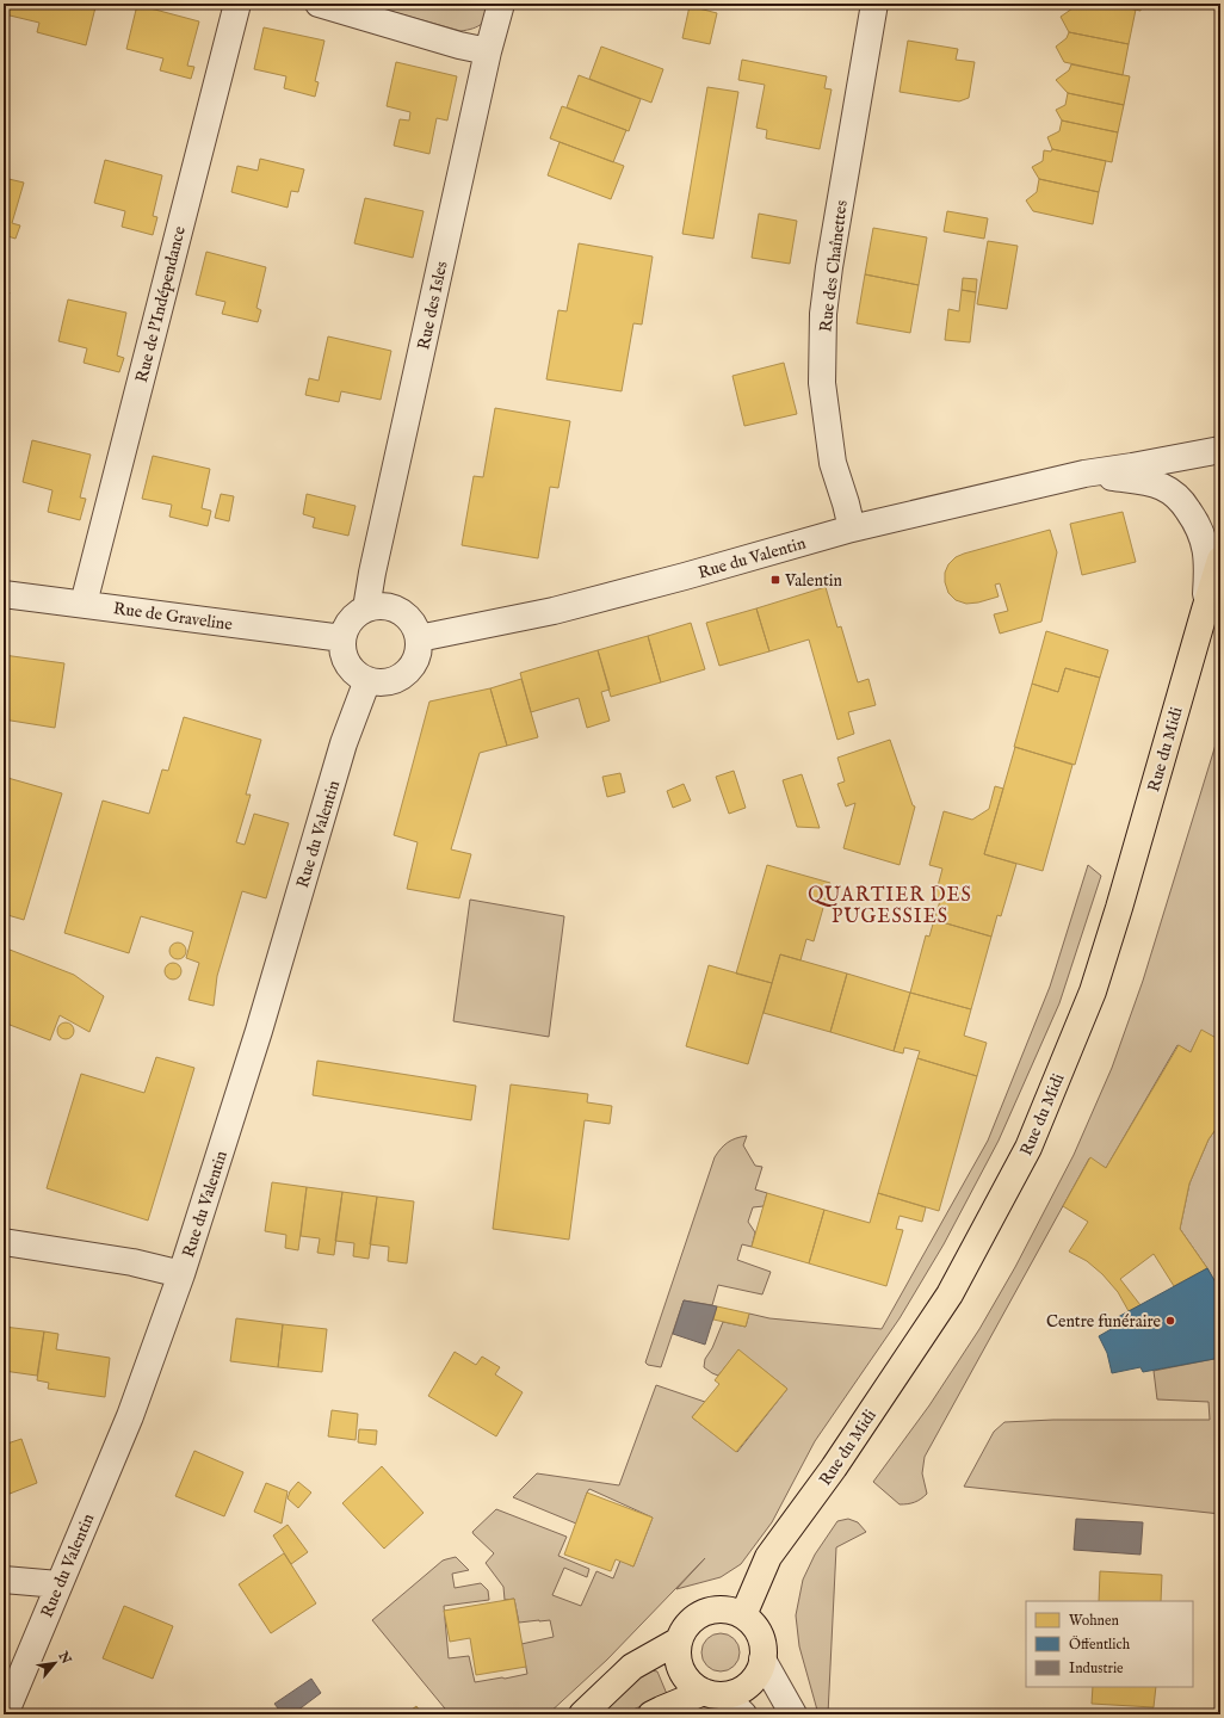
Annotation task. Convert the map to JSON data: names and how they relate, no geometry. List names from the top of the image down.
{
  "streets": {
    "main road": ["Rue du Midi"],
    "street": [
      "Rue des Chaînettes",
      "Rue de l'Indépendance",
      "Rue des Isles",
      "Rue du Valentin",
      "Rue de Graveline"
    ]
  },
  "crossings": [
    ["Rue des Chaînettes", "Rue du Valentin"],
    ["Rue de l'Indépendance", "Rue de Graveline"],
    ["Rue des Isles", "Rue du Valentin"],
    ["Rue des Isles", "Rue de Graveline"],
    ["Rue du Valentin", "Rue de Graveline"],
    ["Rue du Valentin", "Rue du Midi"]
  ],
  "districts": ["QUARTIER DES PUGESSIES"],
  "places": {
    "transit": ["Valentin"],
    "other": ["Centre funéraire"]
  },
  "legend": ["Wohnen", "Öffentlich", "Industrie"],
  "north": "top right"
}
